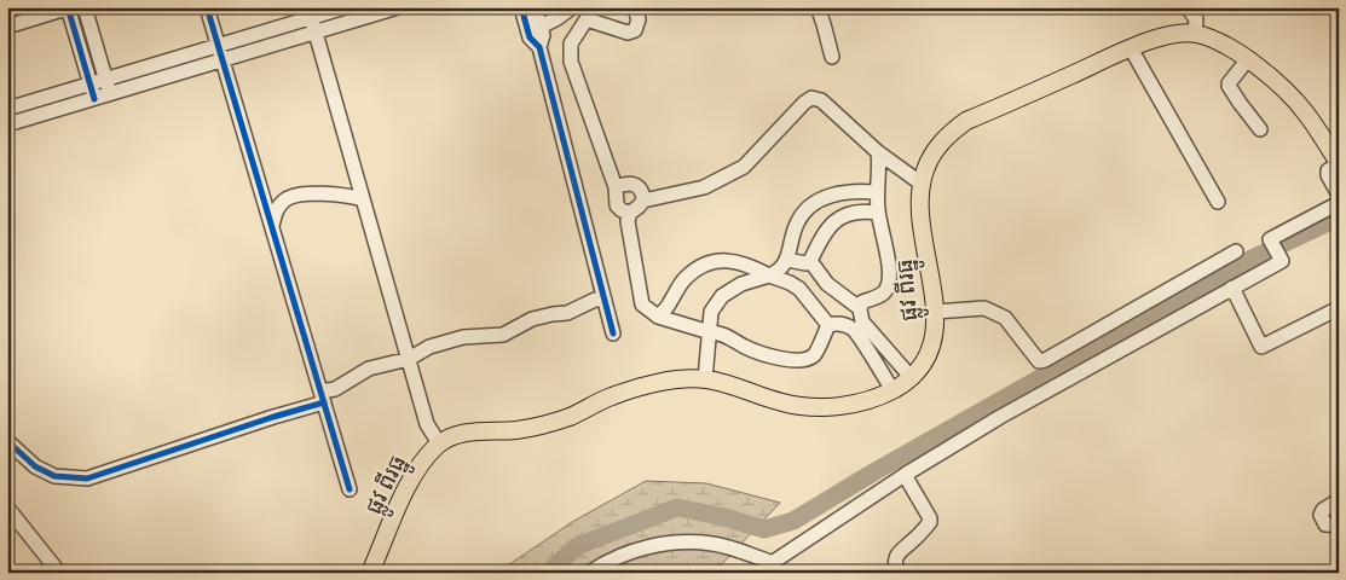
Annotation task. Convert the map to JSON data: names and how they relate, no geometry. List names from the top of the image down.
{
  "streets": {
    "main road": ["ផ្លូវ ពីរធ្នូ"]
  }
}
